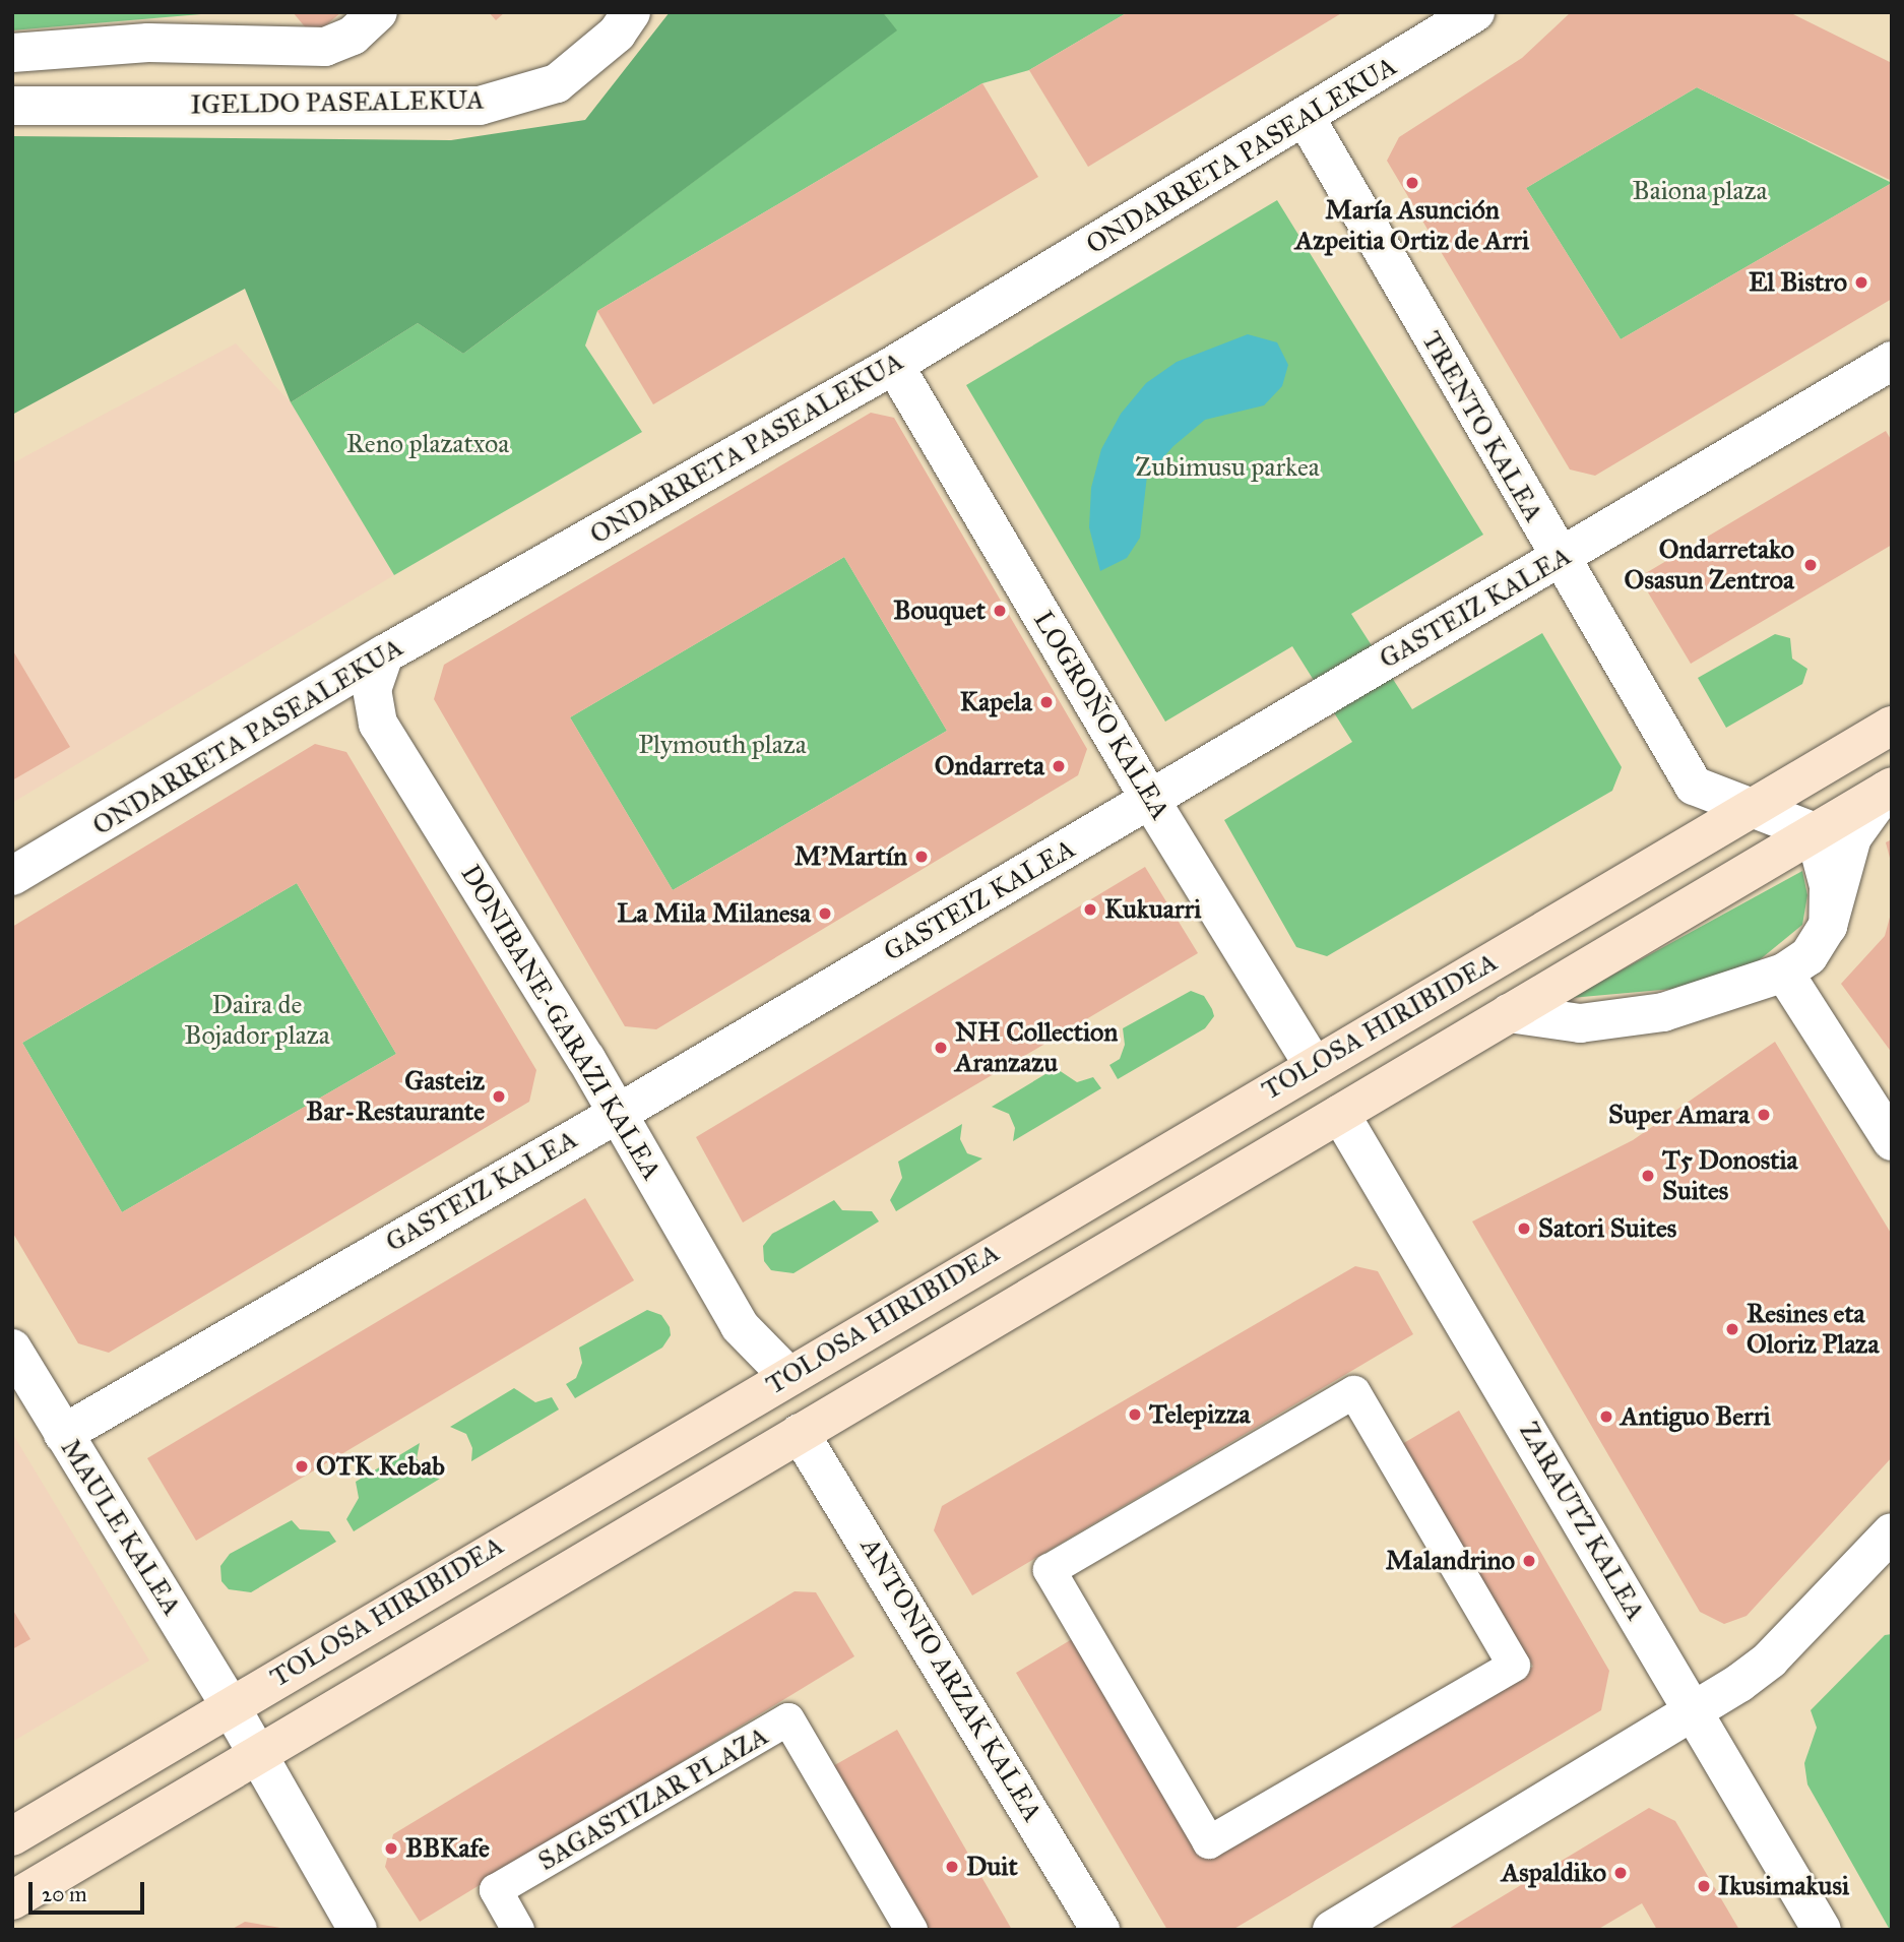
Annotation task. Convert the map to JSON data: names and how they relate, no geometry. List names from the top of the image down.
{
  "streets": {
    "main road": ["TOLOSA HIRIBIDEA"],
    "street": [
      "IGELDO PASEALEKUA",
      "ONDARRETA PASEALEKUA",
      "TRENTO KALEA",
      "GASTEIZ KALEA",
      "LOGROÑO KALEA",
      "DONIBANE-GARAZI KALEA",
      "ZARAUTZ KALEA",
      "MAULE KALEA",
      "ANTONIO ARZAK KALEA",
      "SAGASTIZAR PLAZA"
    ]
  },
  "crossings": [
    ["ONDARRETA PASEALEKUA", "TRENTO KALEA"],
    ["ONDARRETA PASEALEKUA", "LOGROÑO KALEA"],
    ["ONDARRETA PASEALEKUA", "DONIBANE-GARAZI KALEA"],
    ["TRENTO KALEA", "GASTEIZ KALEA"],
    ["TRENTO KALEA", "TOLOSA HIRIBIDEA"],
    ["GASTEIZ KALEA", "LOGROÑO KALEA"],
    ["GASTEIZ KALEA", "DONIBANE-GARAZI KALEA"],
    ["GASTEIZ KALEA", "MAULE KALEA"],
    ["LOGROÑO KALEA", "TOLOSA HIRIBIDEA"],
    ["DONIBANE-GARAZI KALEA", "TOLOSA HIRIBIDEA"],
    ["TOLOSA HIRIBIDEA", "ZARAUTZ KALEA"],
    ["TOLOSA HIRIBIDEA", "MAULE KALEA"],
    ["TOLOSA HIRIBIDEA", "ANTONIO ARZAK KALEA"]
  ],
  "parks": [
    "Baiona plaza",
    "Reno plazatxoa",
    "Zubimusu parkea",
    "Plymouth plaza",
    "Daira de Bojador plaza"
  ],
  "places": [
    "María Asunción Azpeitia Ortiz de Arri",
    "El Bistro",
    "Ondarretako Osasun Zentroa",
    "Bouquet",
    "Kapela",
    "Ondarreta",
    "M'Martín",
    "Kukuarri",
    "La Mila Milanesa",
    "NH Collection Aranzazu",
    "Gasteiz Bar-Restaurante",
    "Super Amara",
    "T5 Donostia Suites",
    "Satori Suites",
    "Resines eta Oloriz Plaza",
    "Telepizza",
    "Antiguo Berri",
    "OTK Kebab",
    "Malandrino",
    "BBKafe",
    "Duit",
    "Aspaldiko",
    "Ikusimakusi"
  ],
  "scale_bar": "20 m"
}
